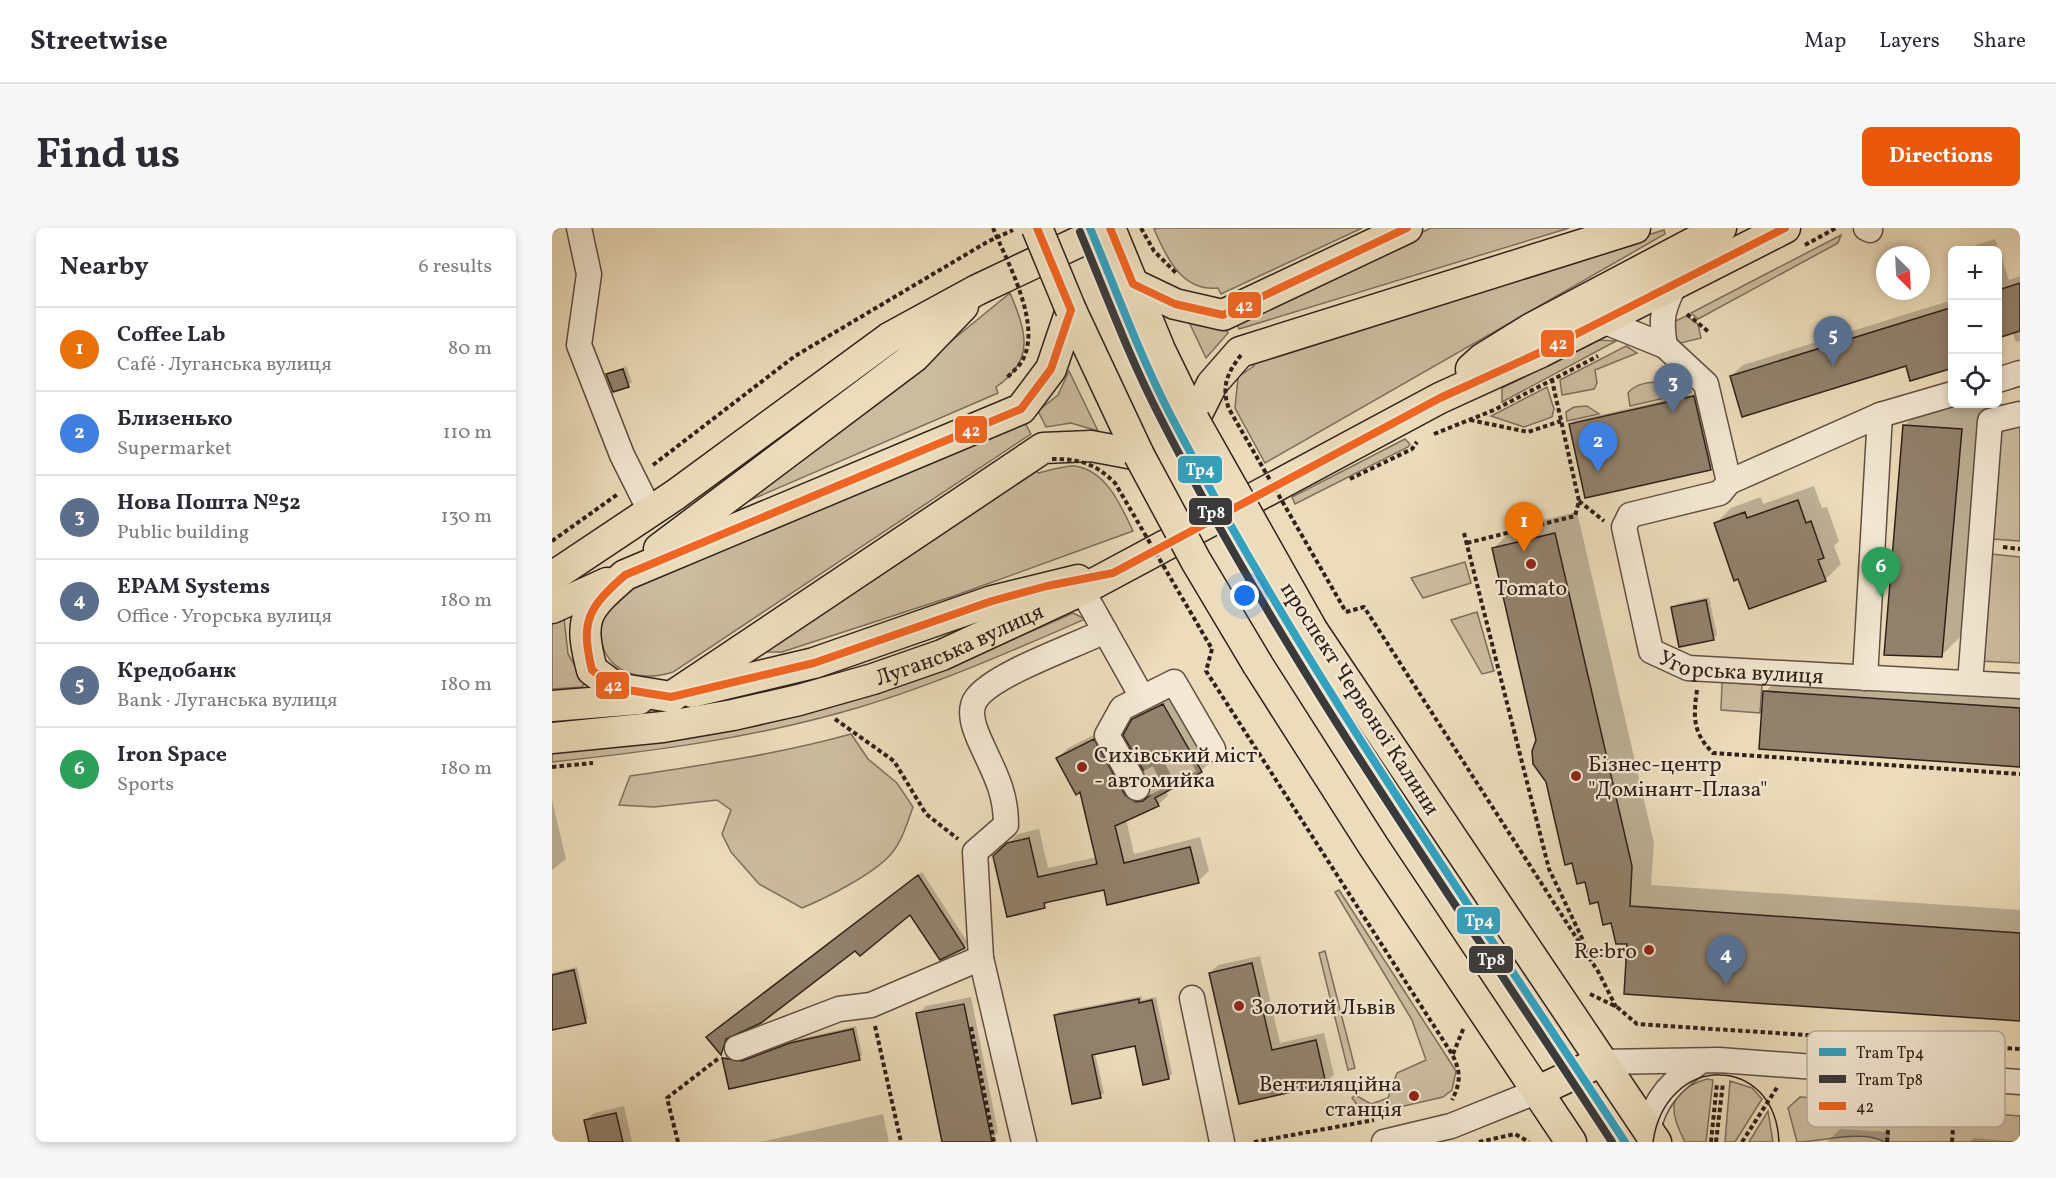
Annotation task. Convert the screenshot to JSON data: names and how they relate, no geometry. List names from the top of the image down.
{
  "streets": {
    "main road": ["Луганська вулиця", "проспект Червоної Калини"],
    "street": ["Угорська вулиця"]
  },
  "places": [
    "Tomato",
    "Сихівський міст - автомийка",
    "Бізнес-центр \"Домінант-Плаза\"",
    "Re:bro",
    "Золотий Львів",
    "Вентиляційна станція"
  ],
  "lines": ["tram line Тр4", "transit line 42", "tram line Тр8"],
  "legend": ["Tram Тр4", "Tram Тр8", "42"],
  "north": "bottom right",
  "page": {
    "header": "Streetwise",
    "nav": ["Map", "Layers", "Share"],
    "title": "Find us",
    "buttons": "Directions",
    "heading": ["Nearby", "6 results"],
    "map_buttons": ["+", "−"],
    "list": [
      {
        "mark": "1",
        "name": "Coffee Lab",
        "note": "Café · Луганська вулиця",
        "value": "80 m"
      },
      {
        "mark": "2",
        "name": "Близенько",
        "note": "Supermarket",
        "value": "110 m"
      },
      {
        "mark": "3",
        "name": "Нова Пошта №52",
        "note": "Public building",
        "value": "130 m"
      },
      {
        "mark": "4",
        "name": "EPAM Systems",
        "note": "Office · Угорська вулиця",
        "value": "180 m"
      },
      {
        "mark": "5",
        "name": "Кредобанк",
        "note": "Bank · Луганська вулиця",
        "value": "180 m"
      },
      {
        "mark": "6",
        "name": "Iron Space",
        "note": "Sports",
        "value": "180 m"
      }
    ],
    "pins": [
      "5",
      "3",
      "2",
      "1",
      "6",
      "4"
    ]
  }
}
